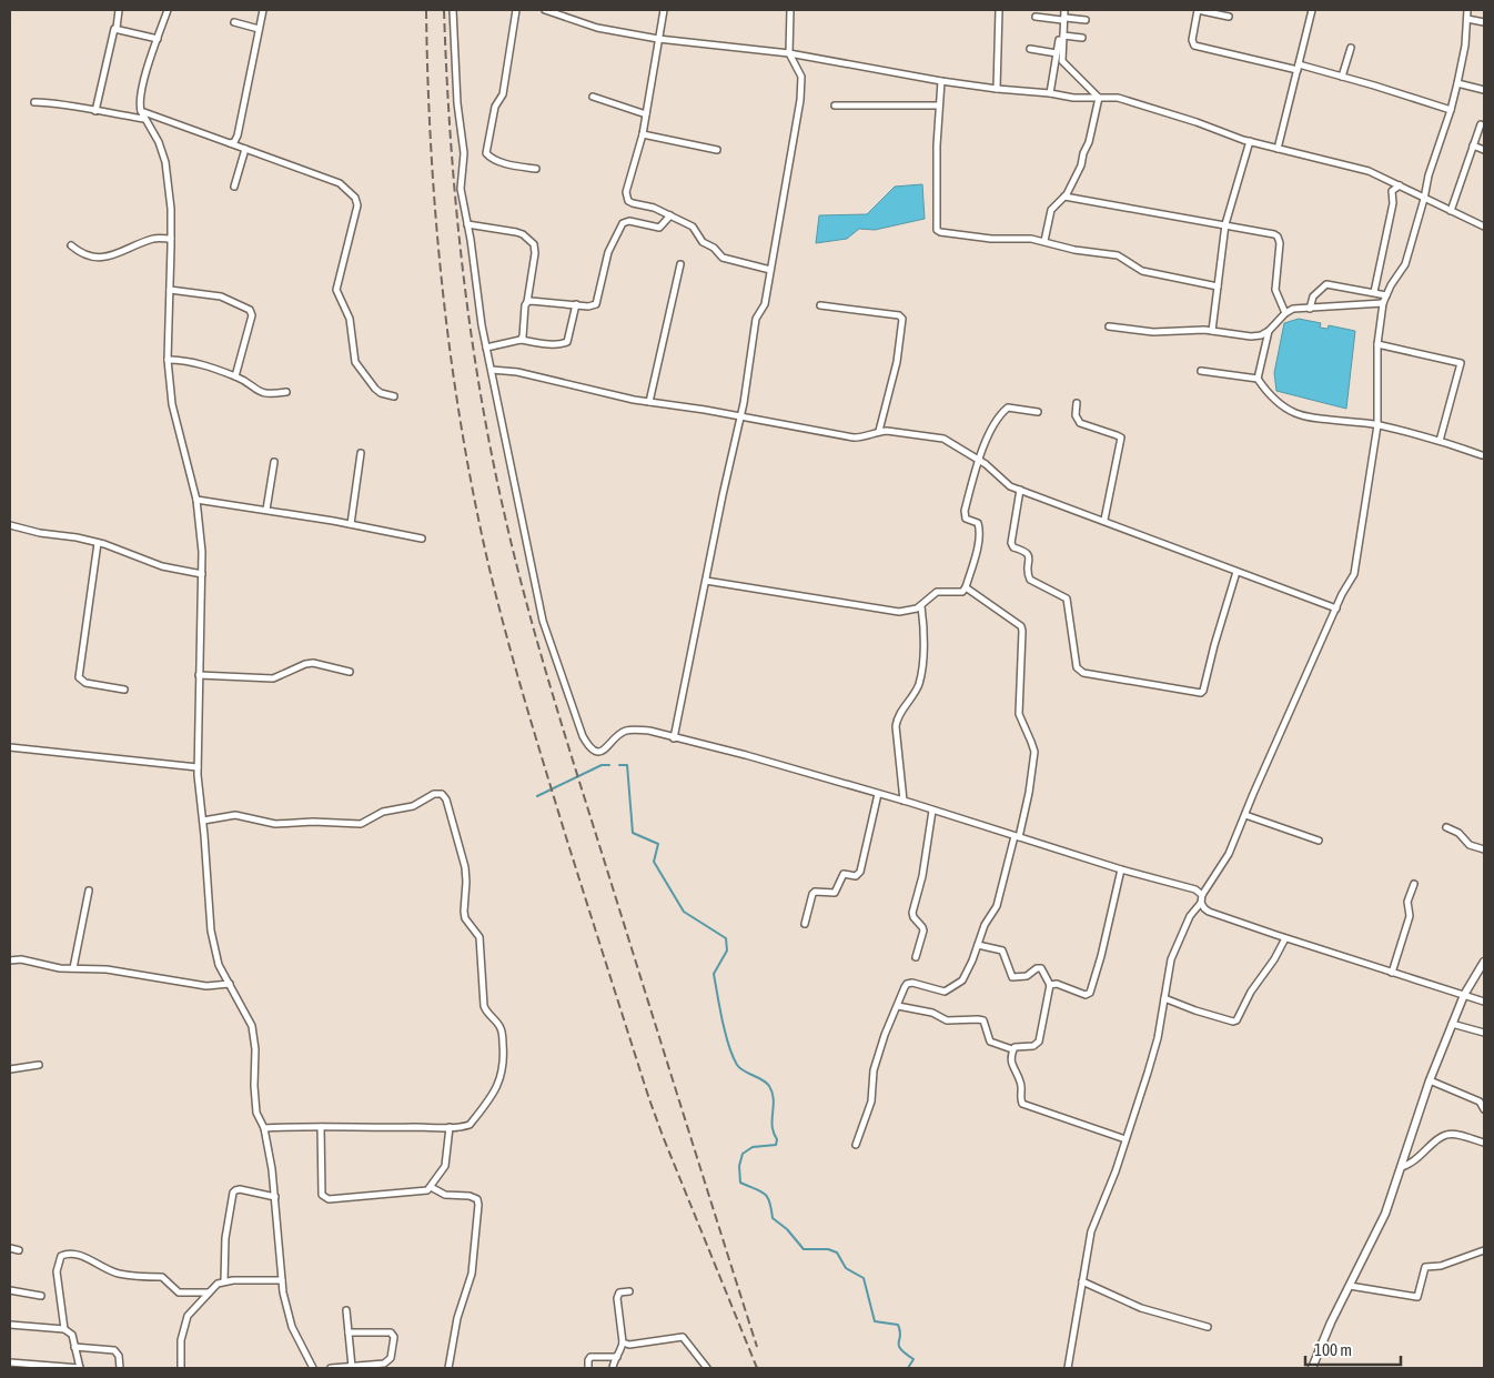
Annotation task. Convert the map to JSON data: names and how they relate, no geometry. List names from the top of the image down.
{
  "scale_bar": "100 m"
}
